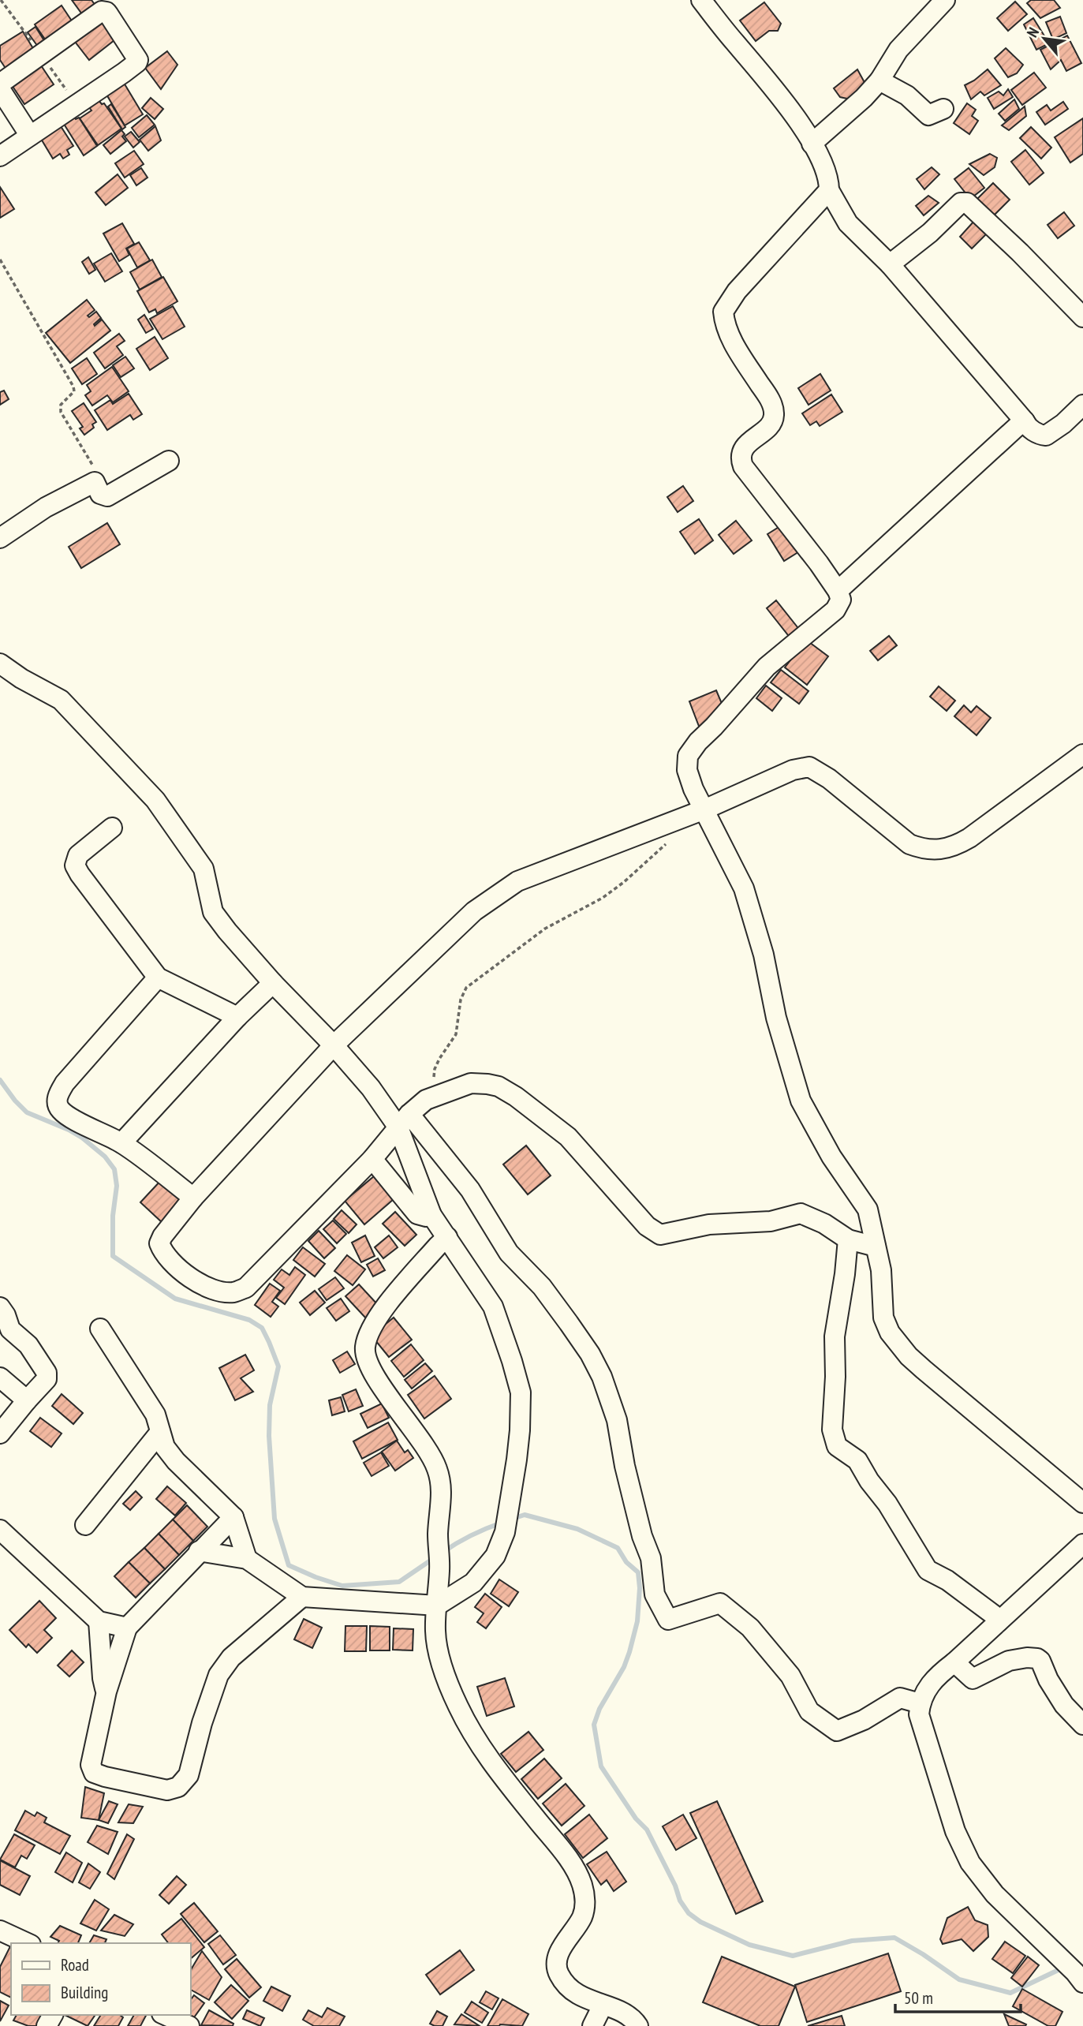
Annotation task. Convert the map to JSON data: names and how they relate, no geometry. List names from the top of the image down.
{
  "legend": ["Road", "Building"],
  "scale_bar": "50 m",
  "north": "top left"
}
